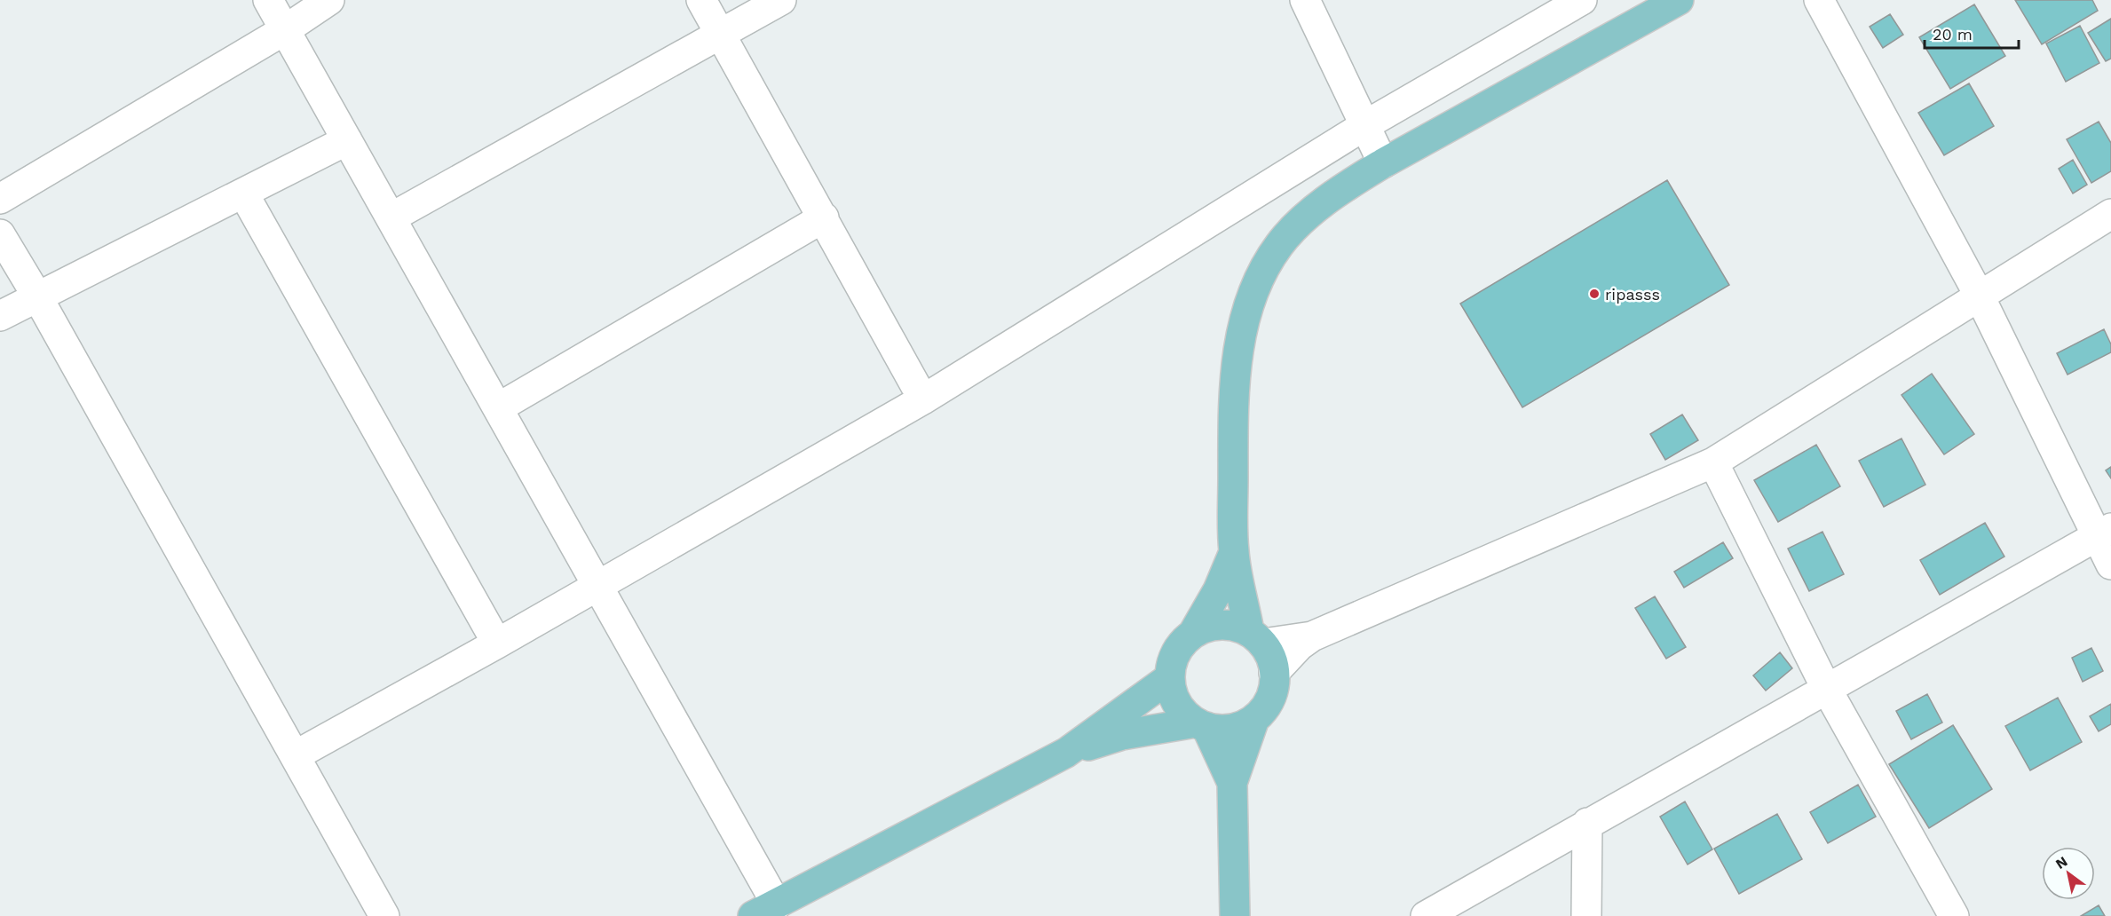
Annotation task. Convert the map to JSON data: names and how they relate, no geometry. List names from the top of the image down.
{
  "places": ["ripasss"],
  "scale_bar": "20 m",
  "north": "top left"
}
